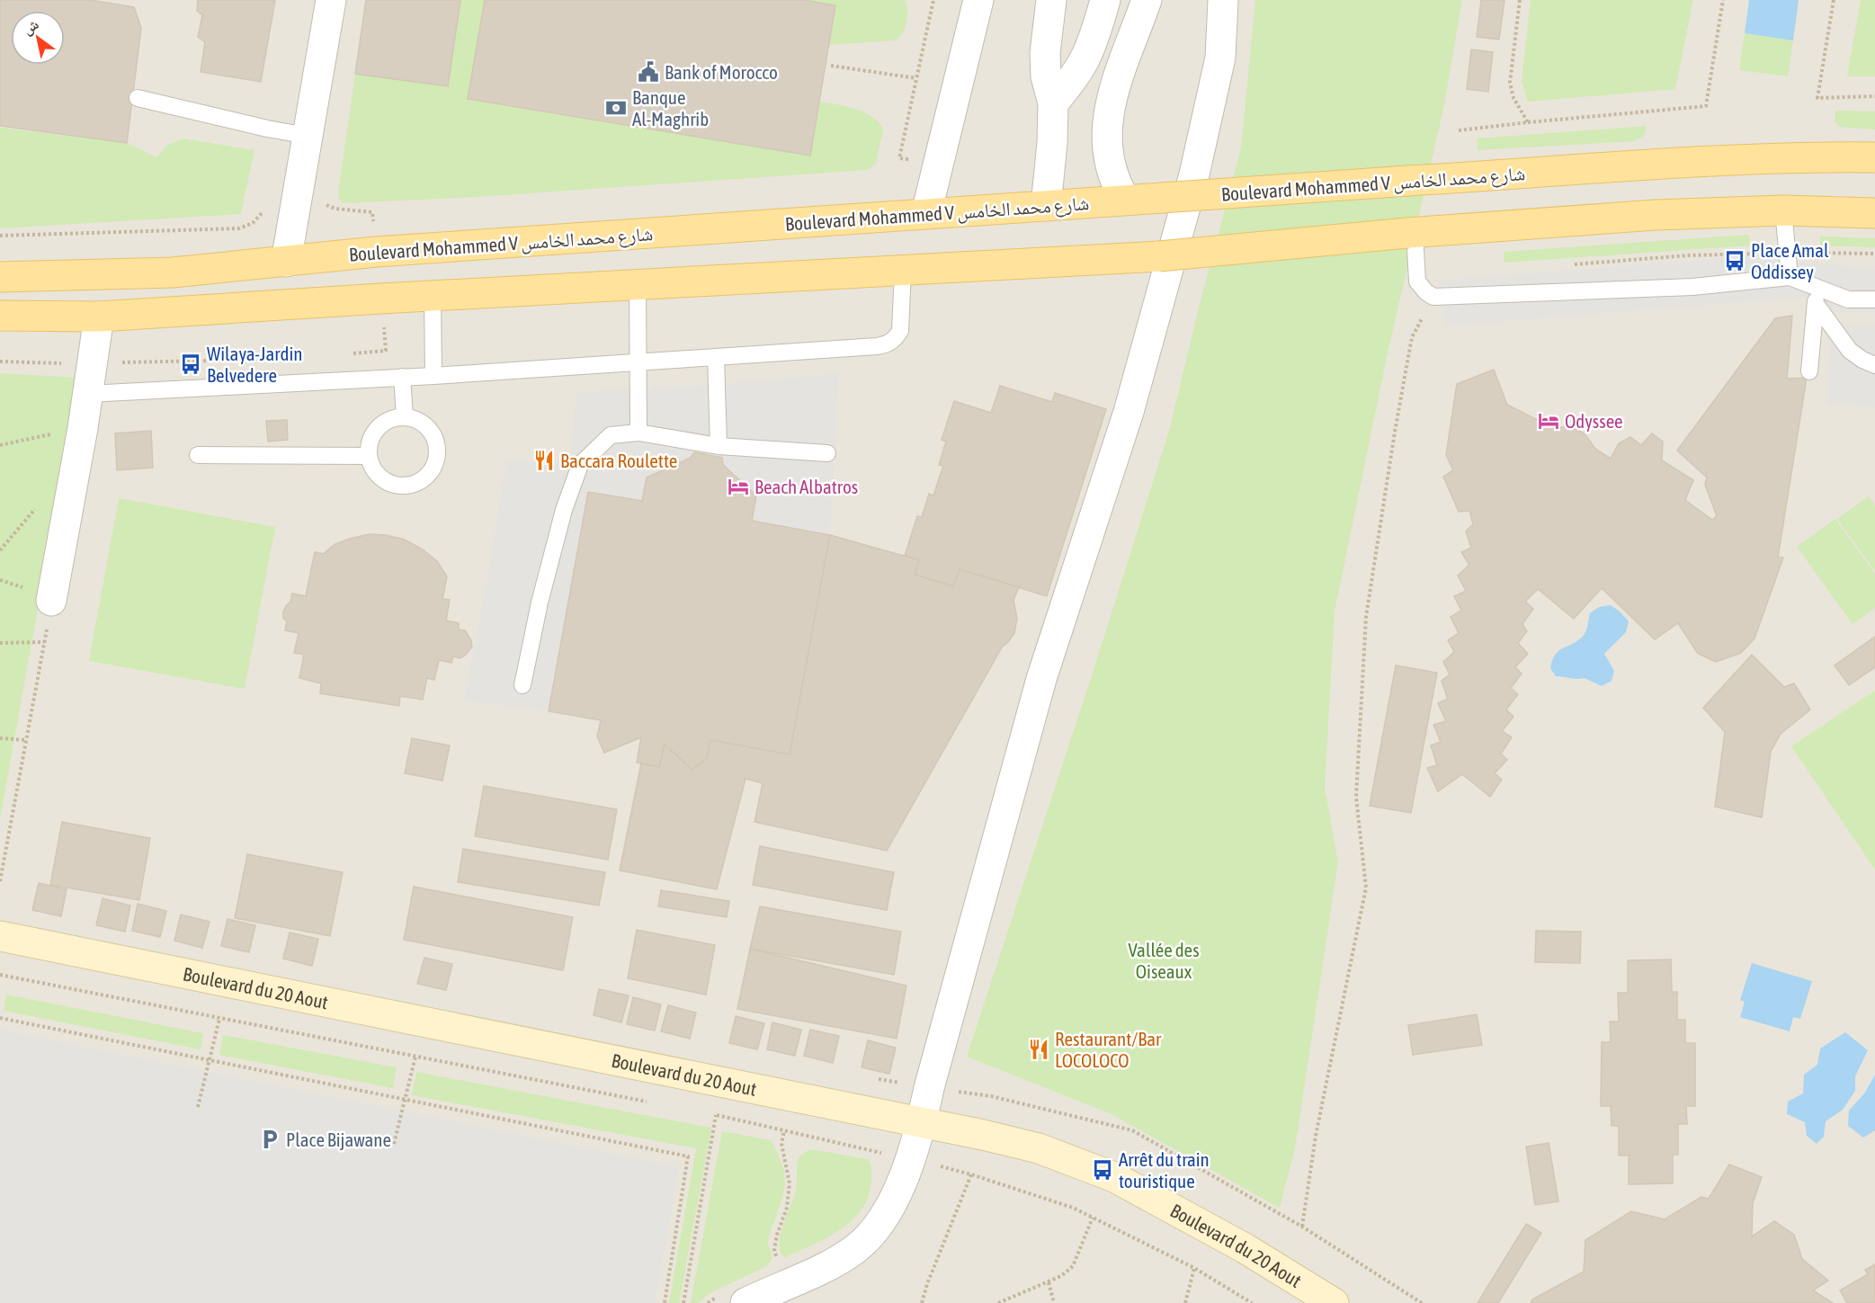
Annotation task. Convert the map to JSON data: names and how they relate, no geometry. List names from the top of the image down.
{
  "streets": {
    "main road": ["Boulevard Mohammed V شارع محمد الخامس"],
    "street": ["Boulevard du 20 Aout"]
  },
  "parks": ["Vallée des Oiseaux"],
  "places": {
    "public building": ["Bank of Morocco"],
    "bank": ["Banque Al-Maghrib"],
    "bus stop": ["Place Amal Oddissey", "Wilaya-Jardin Belvedere", "Arrêt du train touristique"],
    "hotel": ["Odyssee", "Beach Albatros"],
    "restaurant": ["Baccara Roulette", "Restaurant/Bar LOCOLOCO"],
    "parking": ["Place Bijawane"]
  },
  "north": "top left"
}
